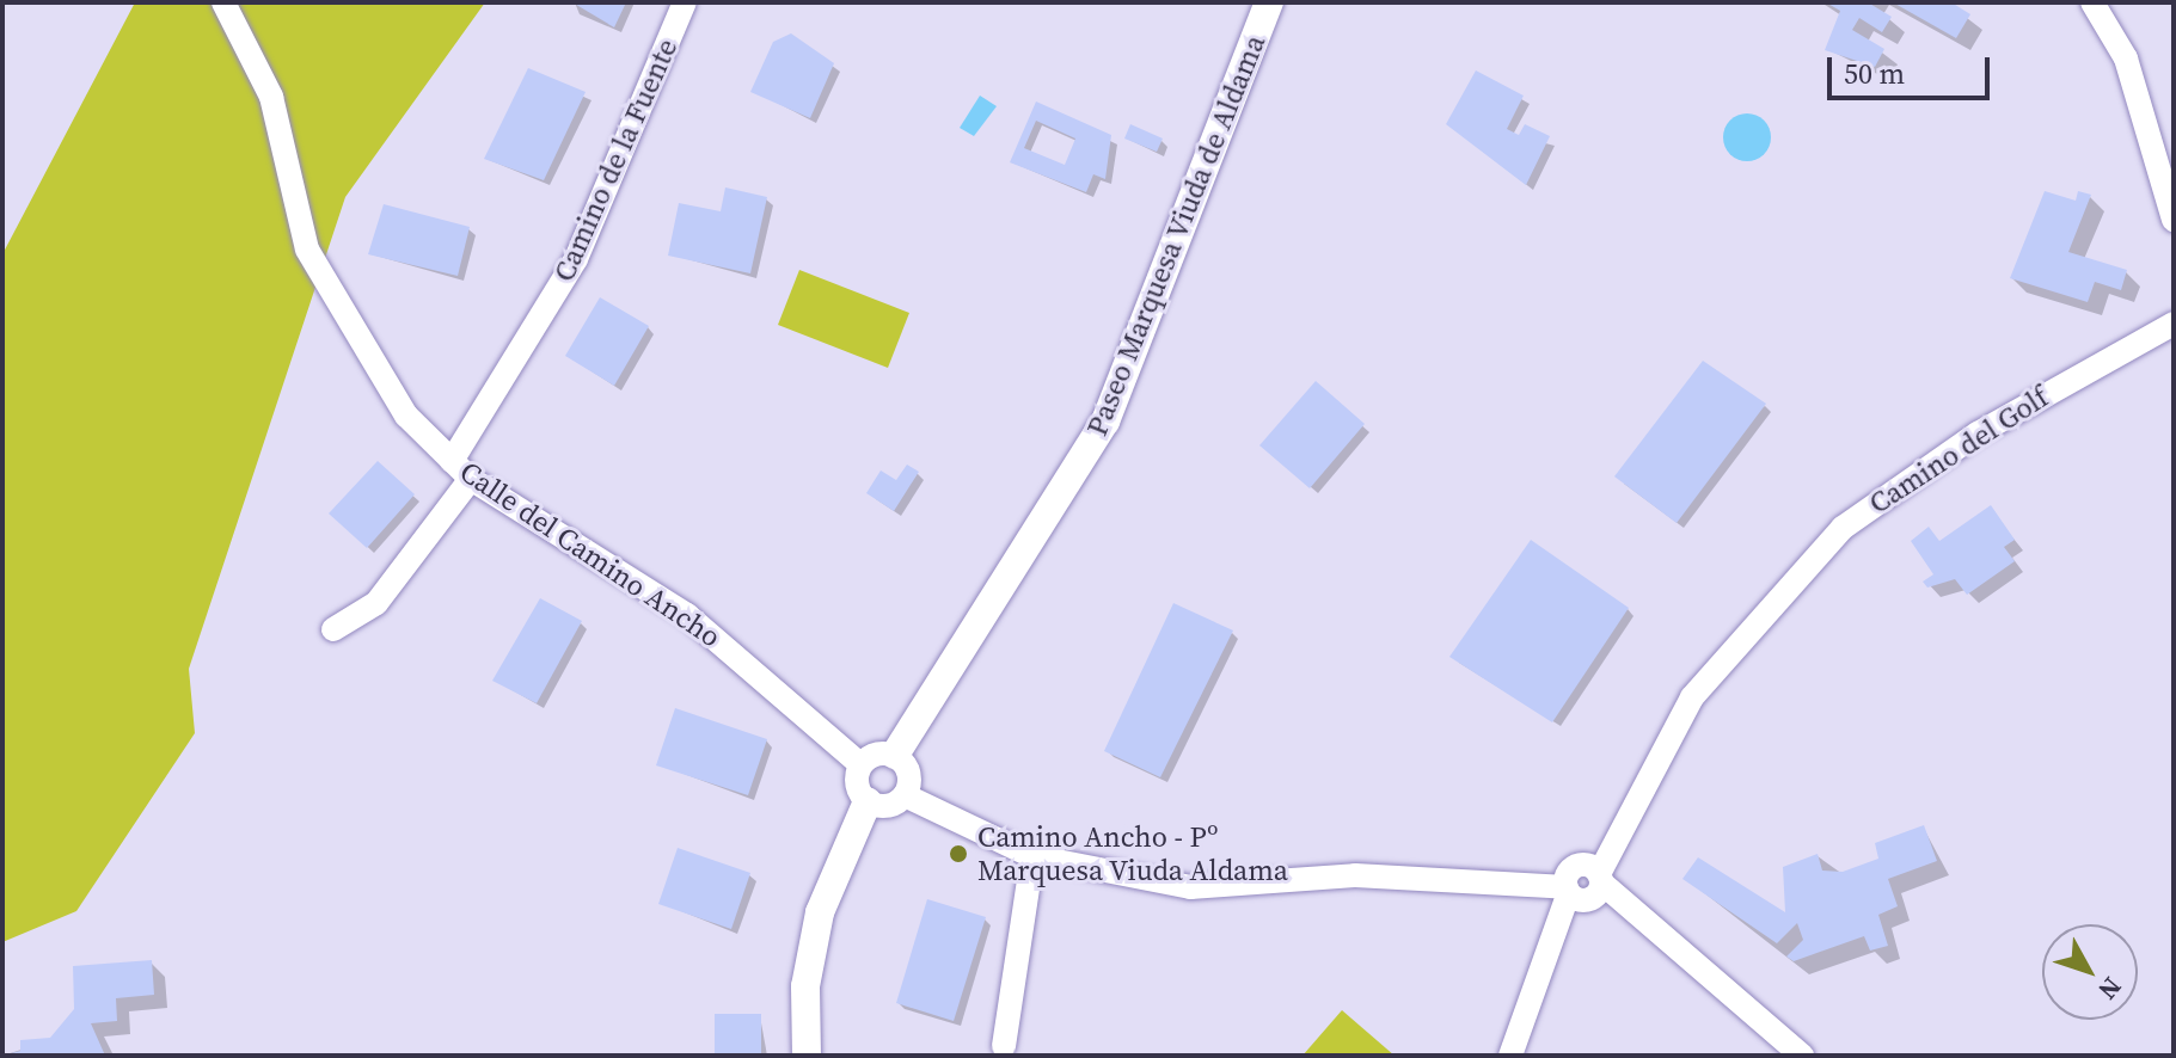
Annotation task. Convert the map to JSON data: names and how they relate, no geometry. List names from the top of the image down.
{
  "streets": {
    "street": [
      "Camino de la Fuente",
      "Paseo Marquesa Viuda de Aldama",
      "Camino del Golf",
      "Calle del Camino Ancho"
    ]
  },
  "crossings": [
    ["Camino de la Fuente", "Calle del Camino Ancho"],
    ["Paseo Marquesa Viuda de Aldama", "Calle del Camino Ancho"]
  ],
  "places": ["Camino Ancho - Pº Marquesa Viuda Aldama"],
  "scale_bar": "50 m",
  "north": "bottom right"
}
